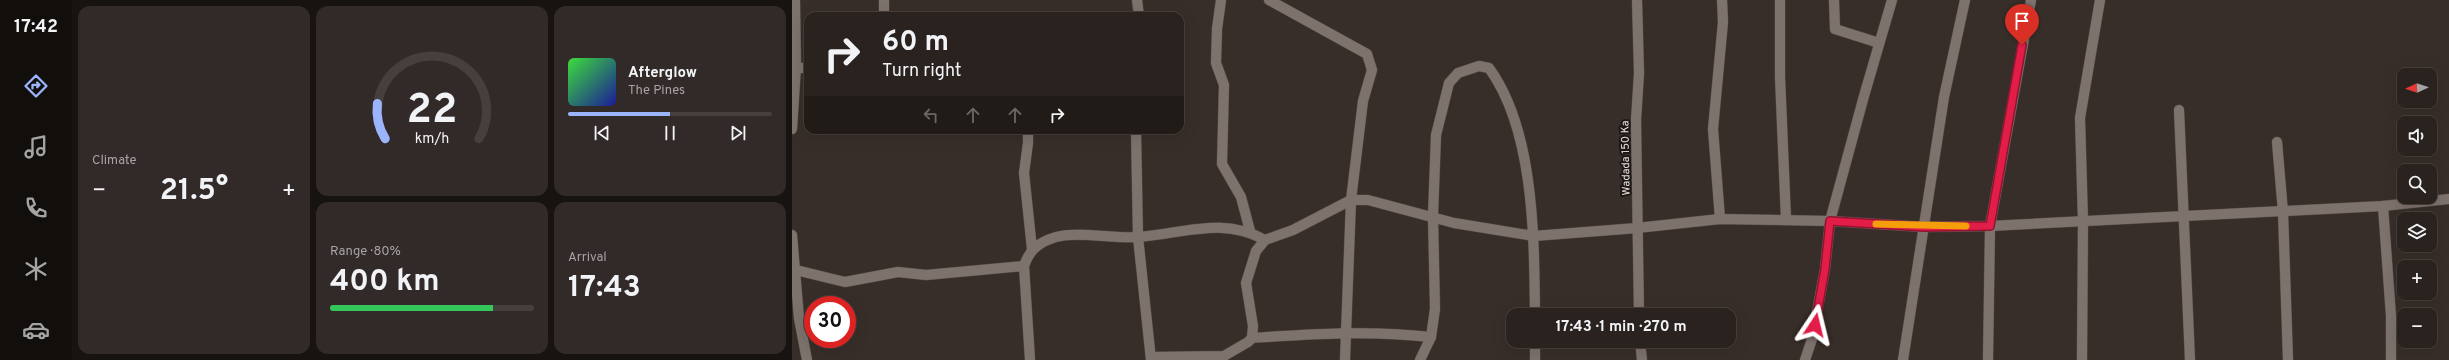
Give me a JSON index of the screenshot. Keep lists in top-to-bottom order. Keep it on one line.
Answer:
{"streets":{"street":["Wadada 150 Ka"]},"north":"left","page":{"tabs":"17:42","tile":["Climate",["Range · 80%","400 km"],["Arrival","17:43"]],"turn":["60 m","Turn right"],"song":["Afterglow","The Pines"],"map_buttons":["+","−"],"heat":["−","21.5°","+"],"limit":"30","trip":"17:43 · 1 min · 270 m","gauge":["22","km/h"]}}
